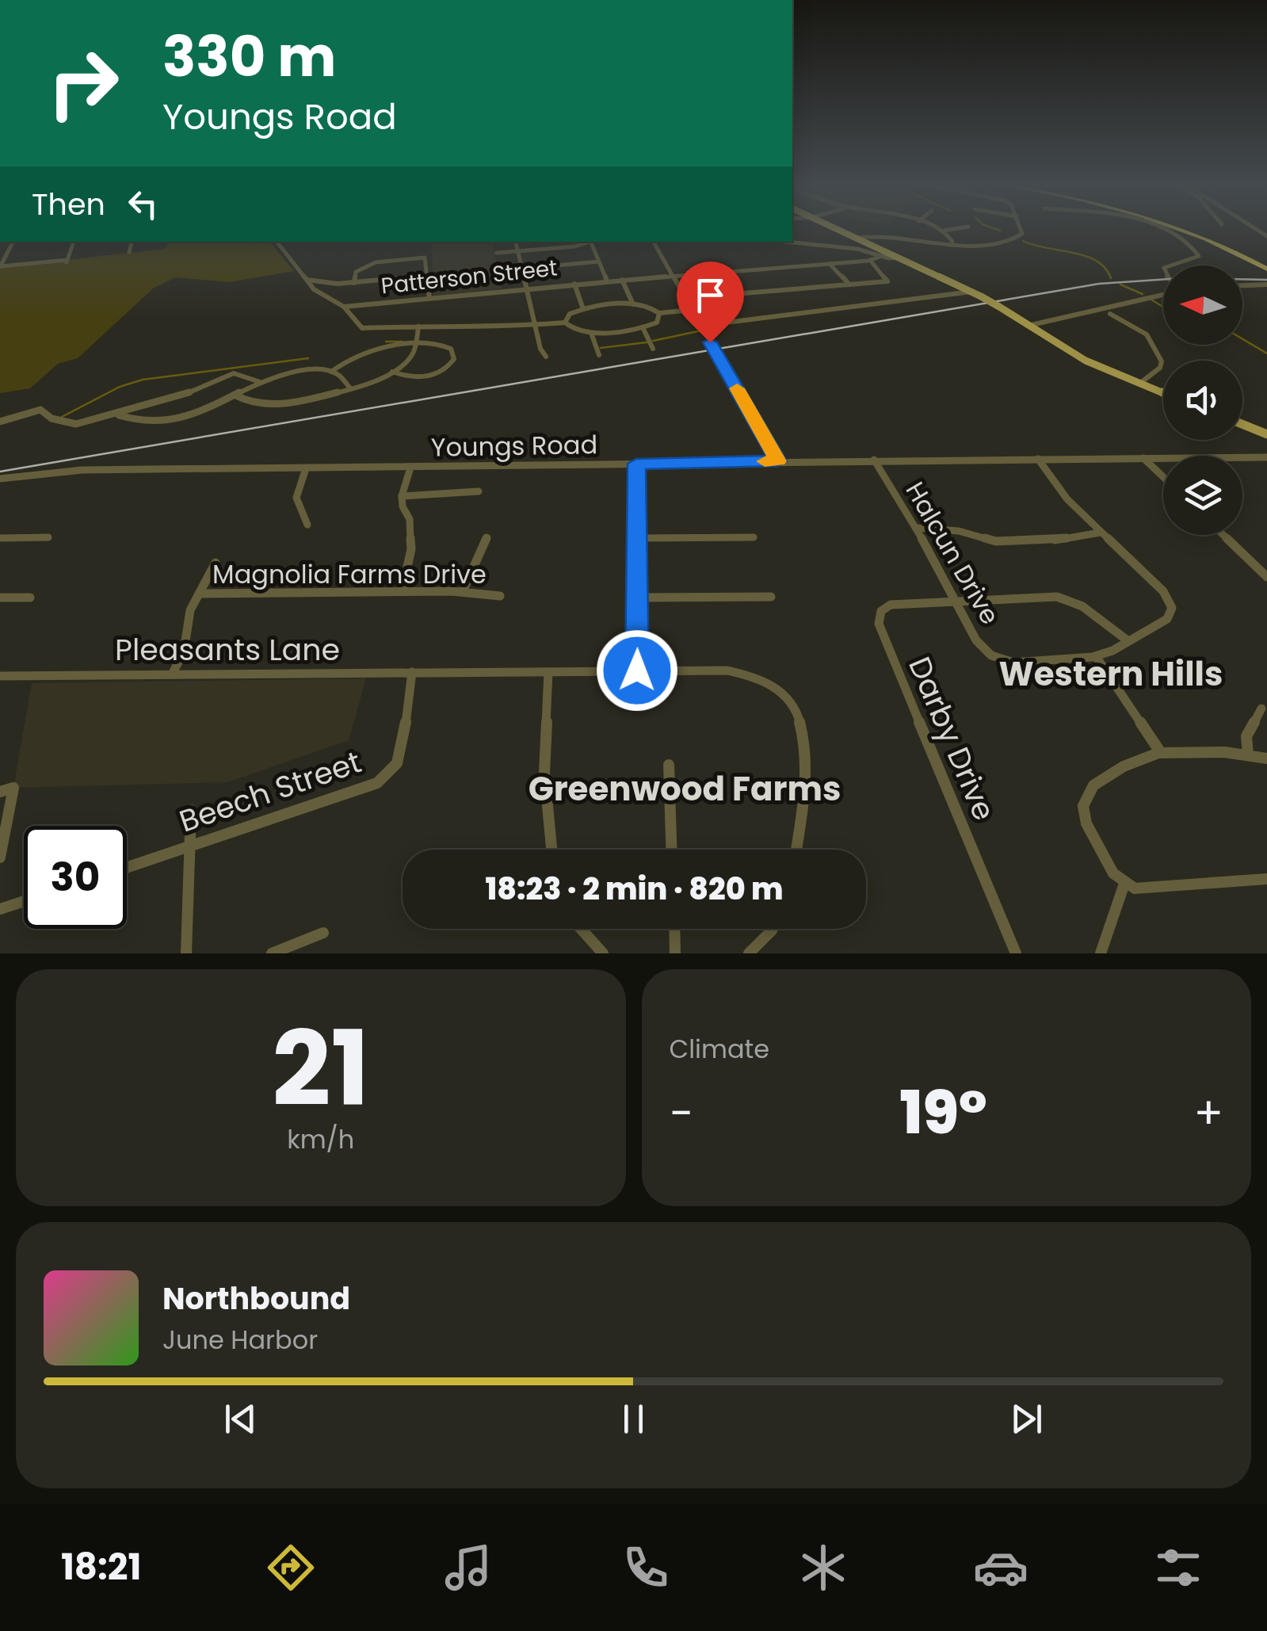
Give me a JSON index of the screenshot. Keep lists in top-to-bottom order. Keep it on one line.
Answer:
{"streets":{"street":["Patterson Street","Youngs Road","Halcun Drive","Magnolia Farms Drive","Pleasants Lane","Darby Drive","Beech Street"]},"crossings":[["Youngs Road","Halcun Drive"],["Halcun Drive","Darby Drive"],["Pleasants Lane","Beech Street"]],"districts":["Western Hills","Greenwood Farms"],"north":"left","page":{"turn":["330 m","Youngs Road"],"then":"Then","limit":"30","trip":"18:23 · 2 min · 820 m","tile":[["21","km/h"],"Climate"],"heat":["−","19°","+"],"song":["Northbound","June Harbor"],"tabs":"18:21"}}
